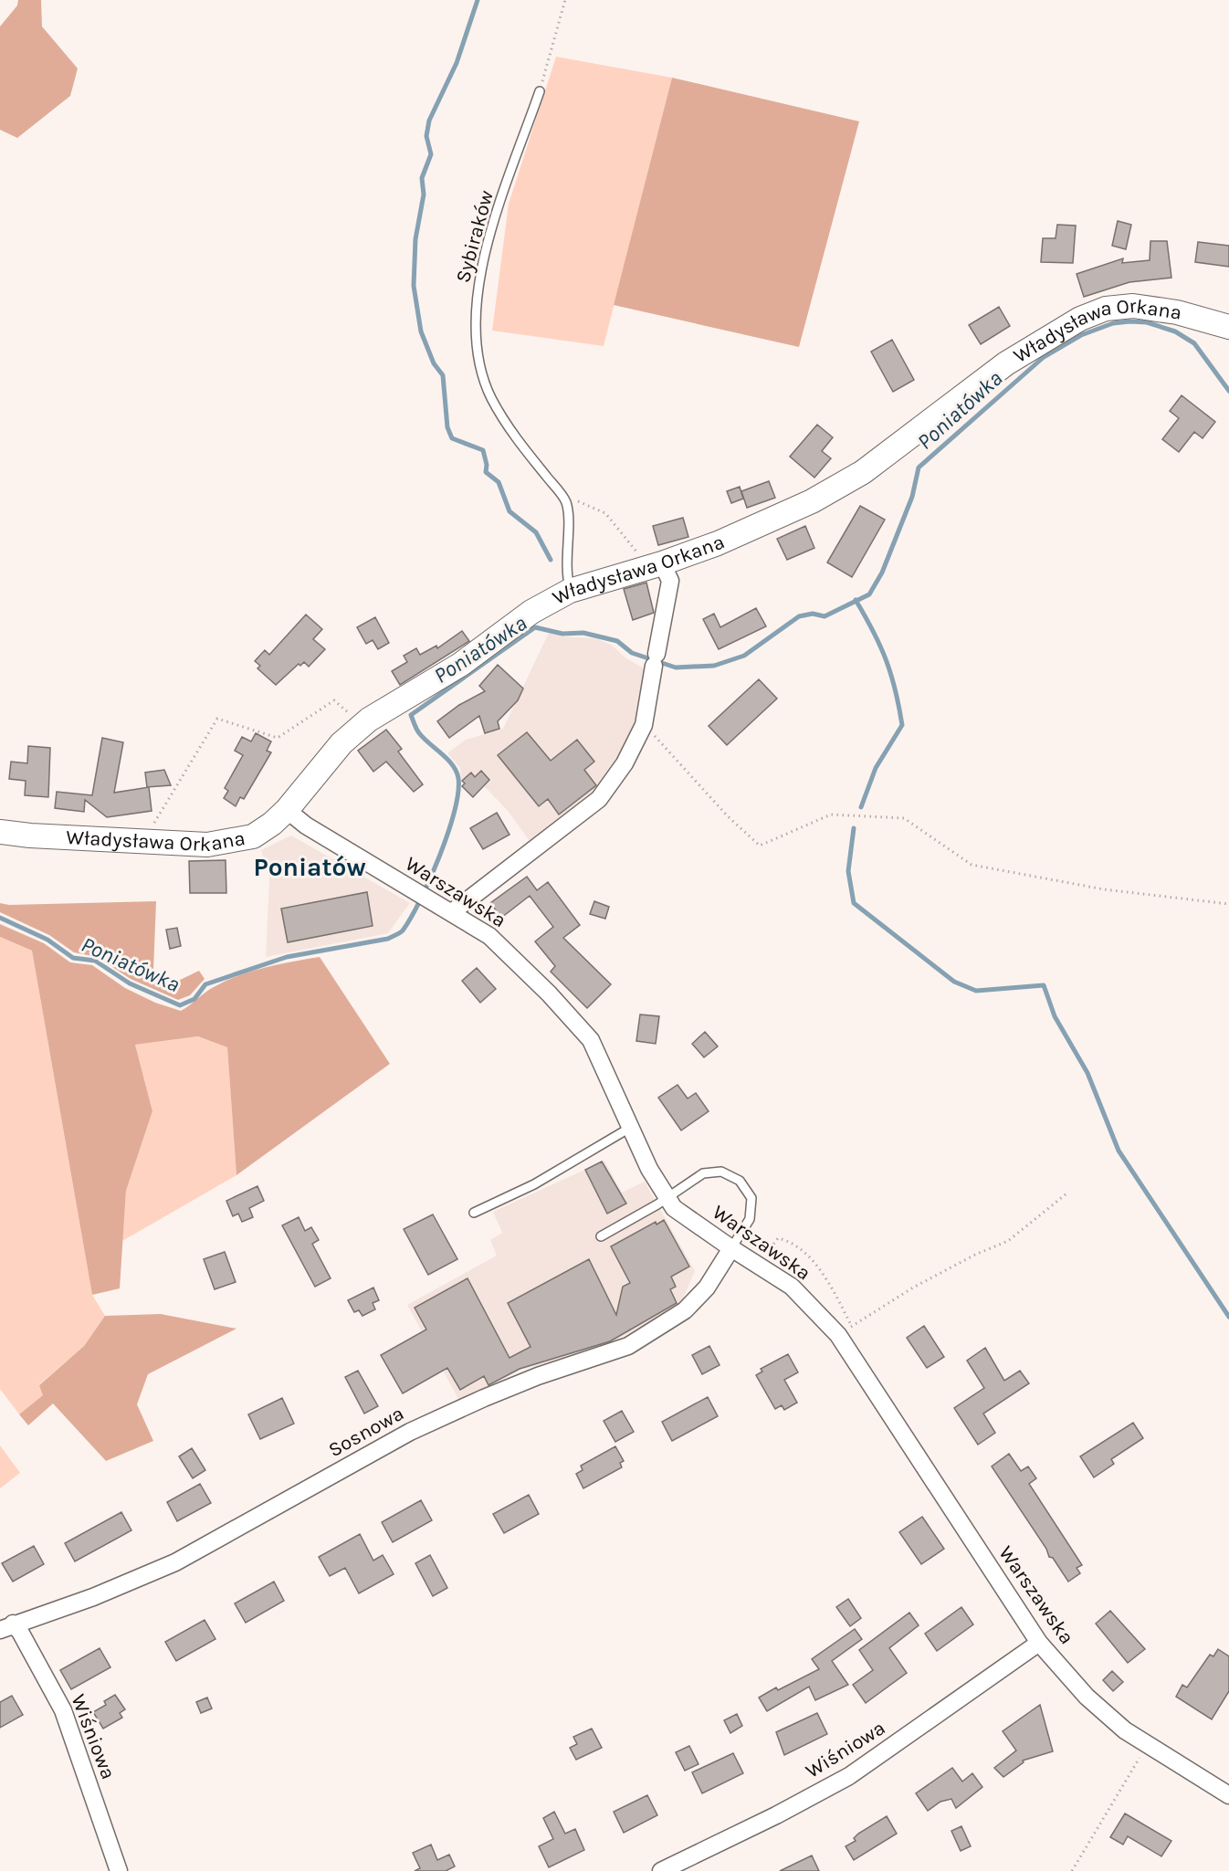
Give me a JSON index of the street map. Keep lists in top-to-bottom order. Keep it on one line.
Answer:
{"streets":{"street":["Władysława Orkana","Warszawska","Sosnowa","Wiśniowa"],"lane":["Sybiraków"]},"crossings":[["Władysława Orkana","Warszawska"],["Warszawska","Sosnowa"],["Warszawska","Wiśniowa"],["Sosnowa","Wiśniowa"]],"districts":["Poniatów"],"water":["Poniatówka"]}
